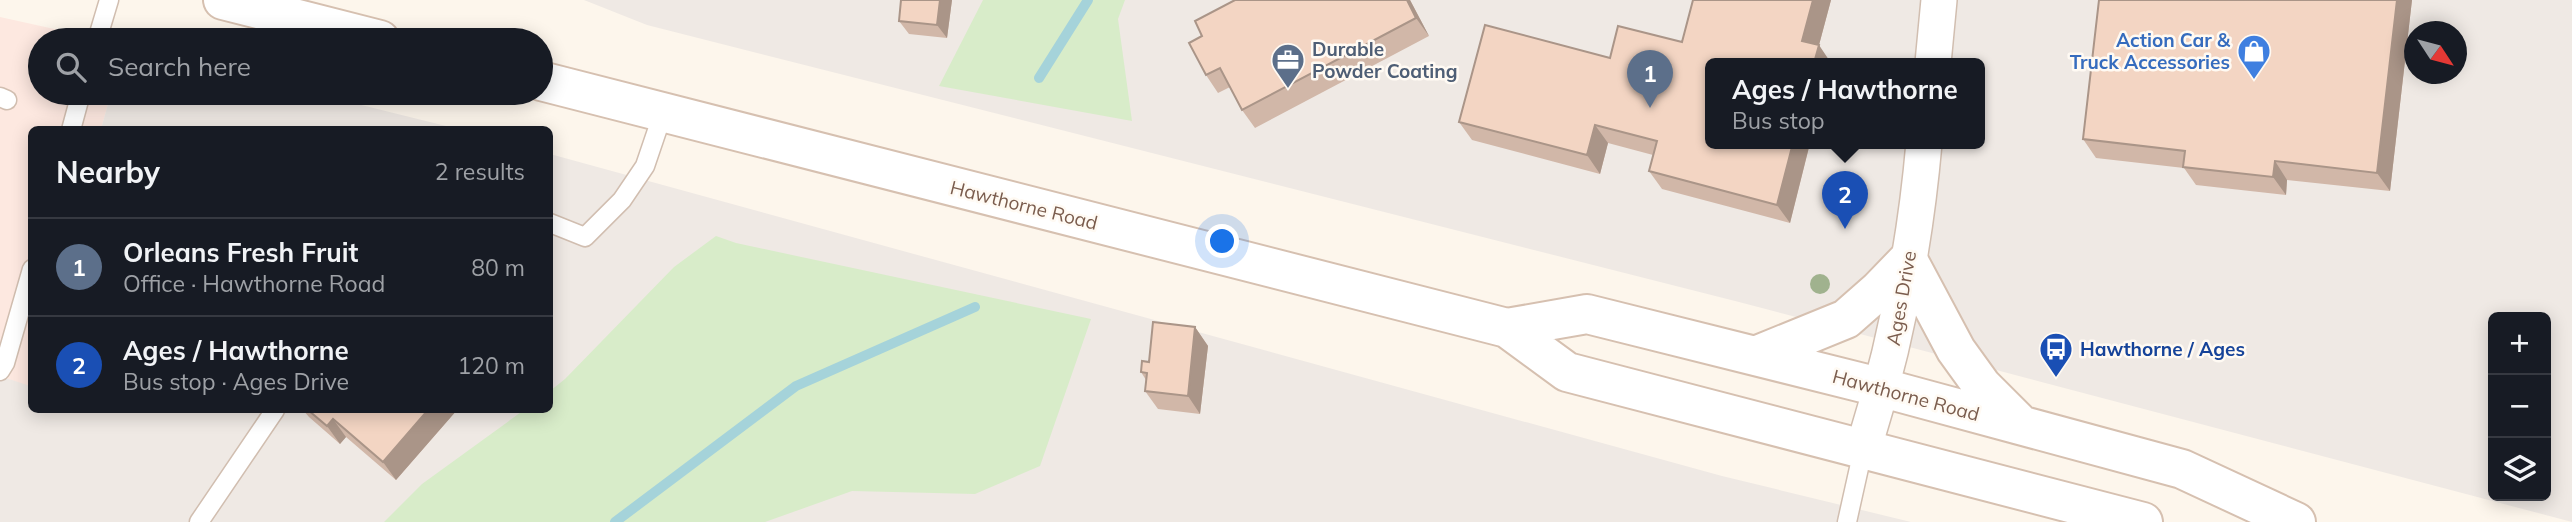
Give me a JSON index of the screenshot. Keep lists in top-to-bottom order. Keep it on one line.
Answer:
{"streets":{"main road":["Hawthorne Road"],"street":["Ages Drive"]},"crossings":[["Hawthorne Road","Ages Drive"]],"places":{"shop":["Action Car & Truck Accessories"],"office":["Durable Powder Coating"],"bus stop":["Hawthorne / Ages"]},"north":"bottom right","page":{"search":"Search here","pins":["1","2"],"popup":["Ages / Hawthorne","Bus stop"],"heading":["Nearby","2 results"],"list":[{"mark":"1","name":"Orleans Fresh Fruit","note":"Office · Hawthorne Road","value":"80 m"},{"mark":"2","name":"Ages / Hawthorne","note":"Bus stop · Ages Drive","value":"120 m"}],"map_buttons":["+","−"]}}
